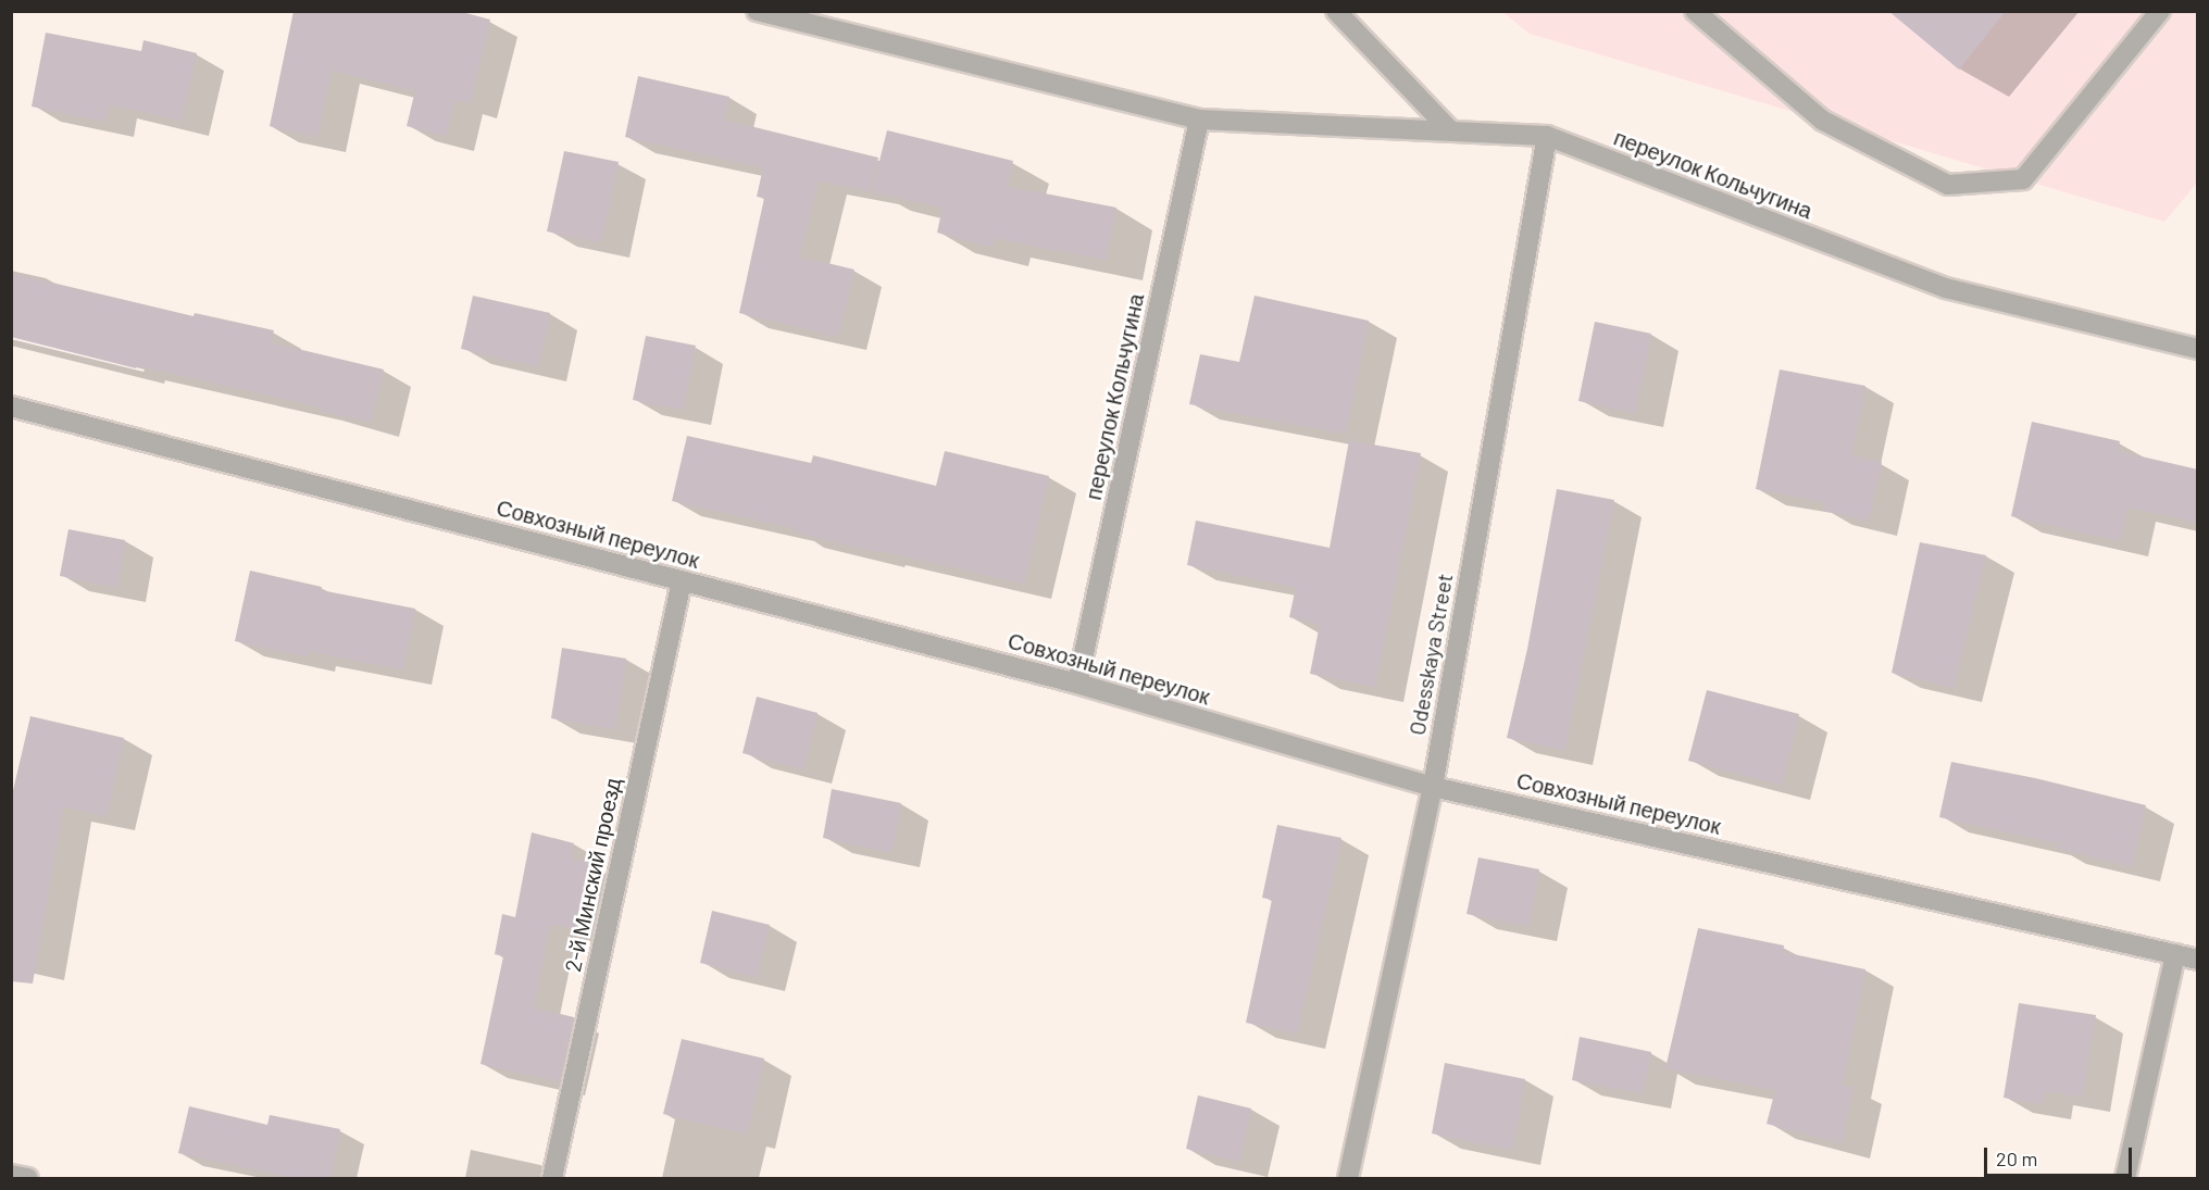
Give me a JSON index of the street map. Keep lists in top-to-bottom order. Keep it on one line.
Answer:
{"streets":{"street":["переулок Кольчугина","Совхозный переулок","Odesskaya Street","2-й Минский проезд"]},"crossings":[["переулок Кольчугина","Совхозный переулок"],["переулок Кольчугина","Odesskaya Street"],["Совхозный переулок","Odesskaya Street"],["Совхозный переулок","2-й Минский проезд"]],"scale_bar":"20 m"}
